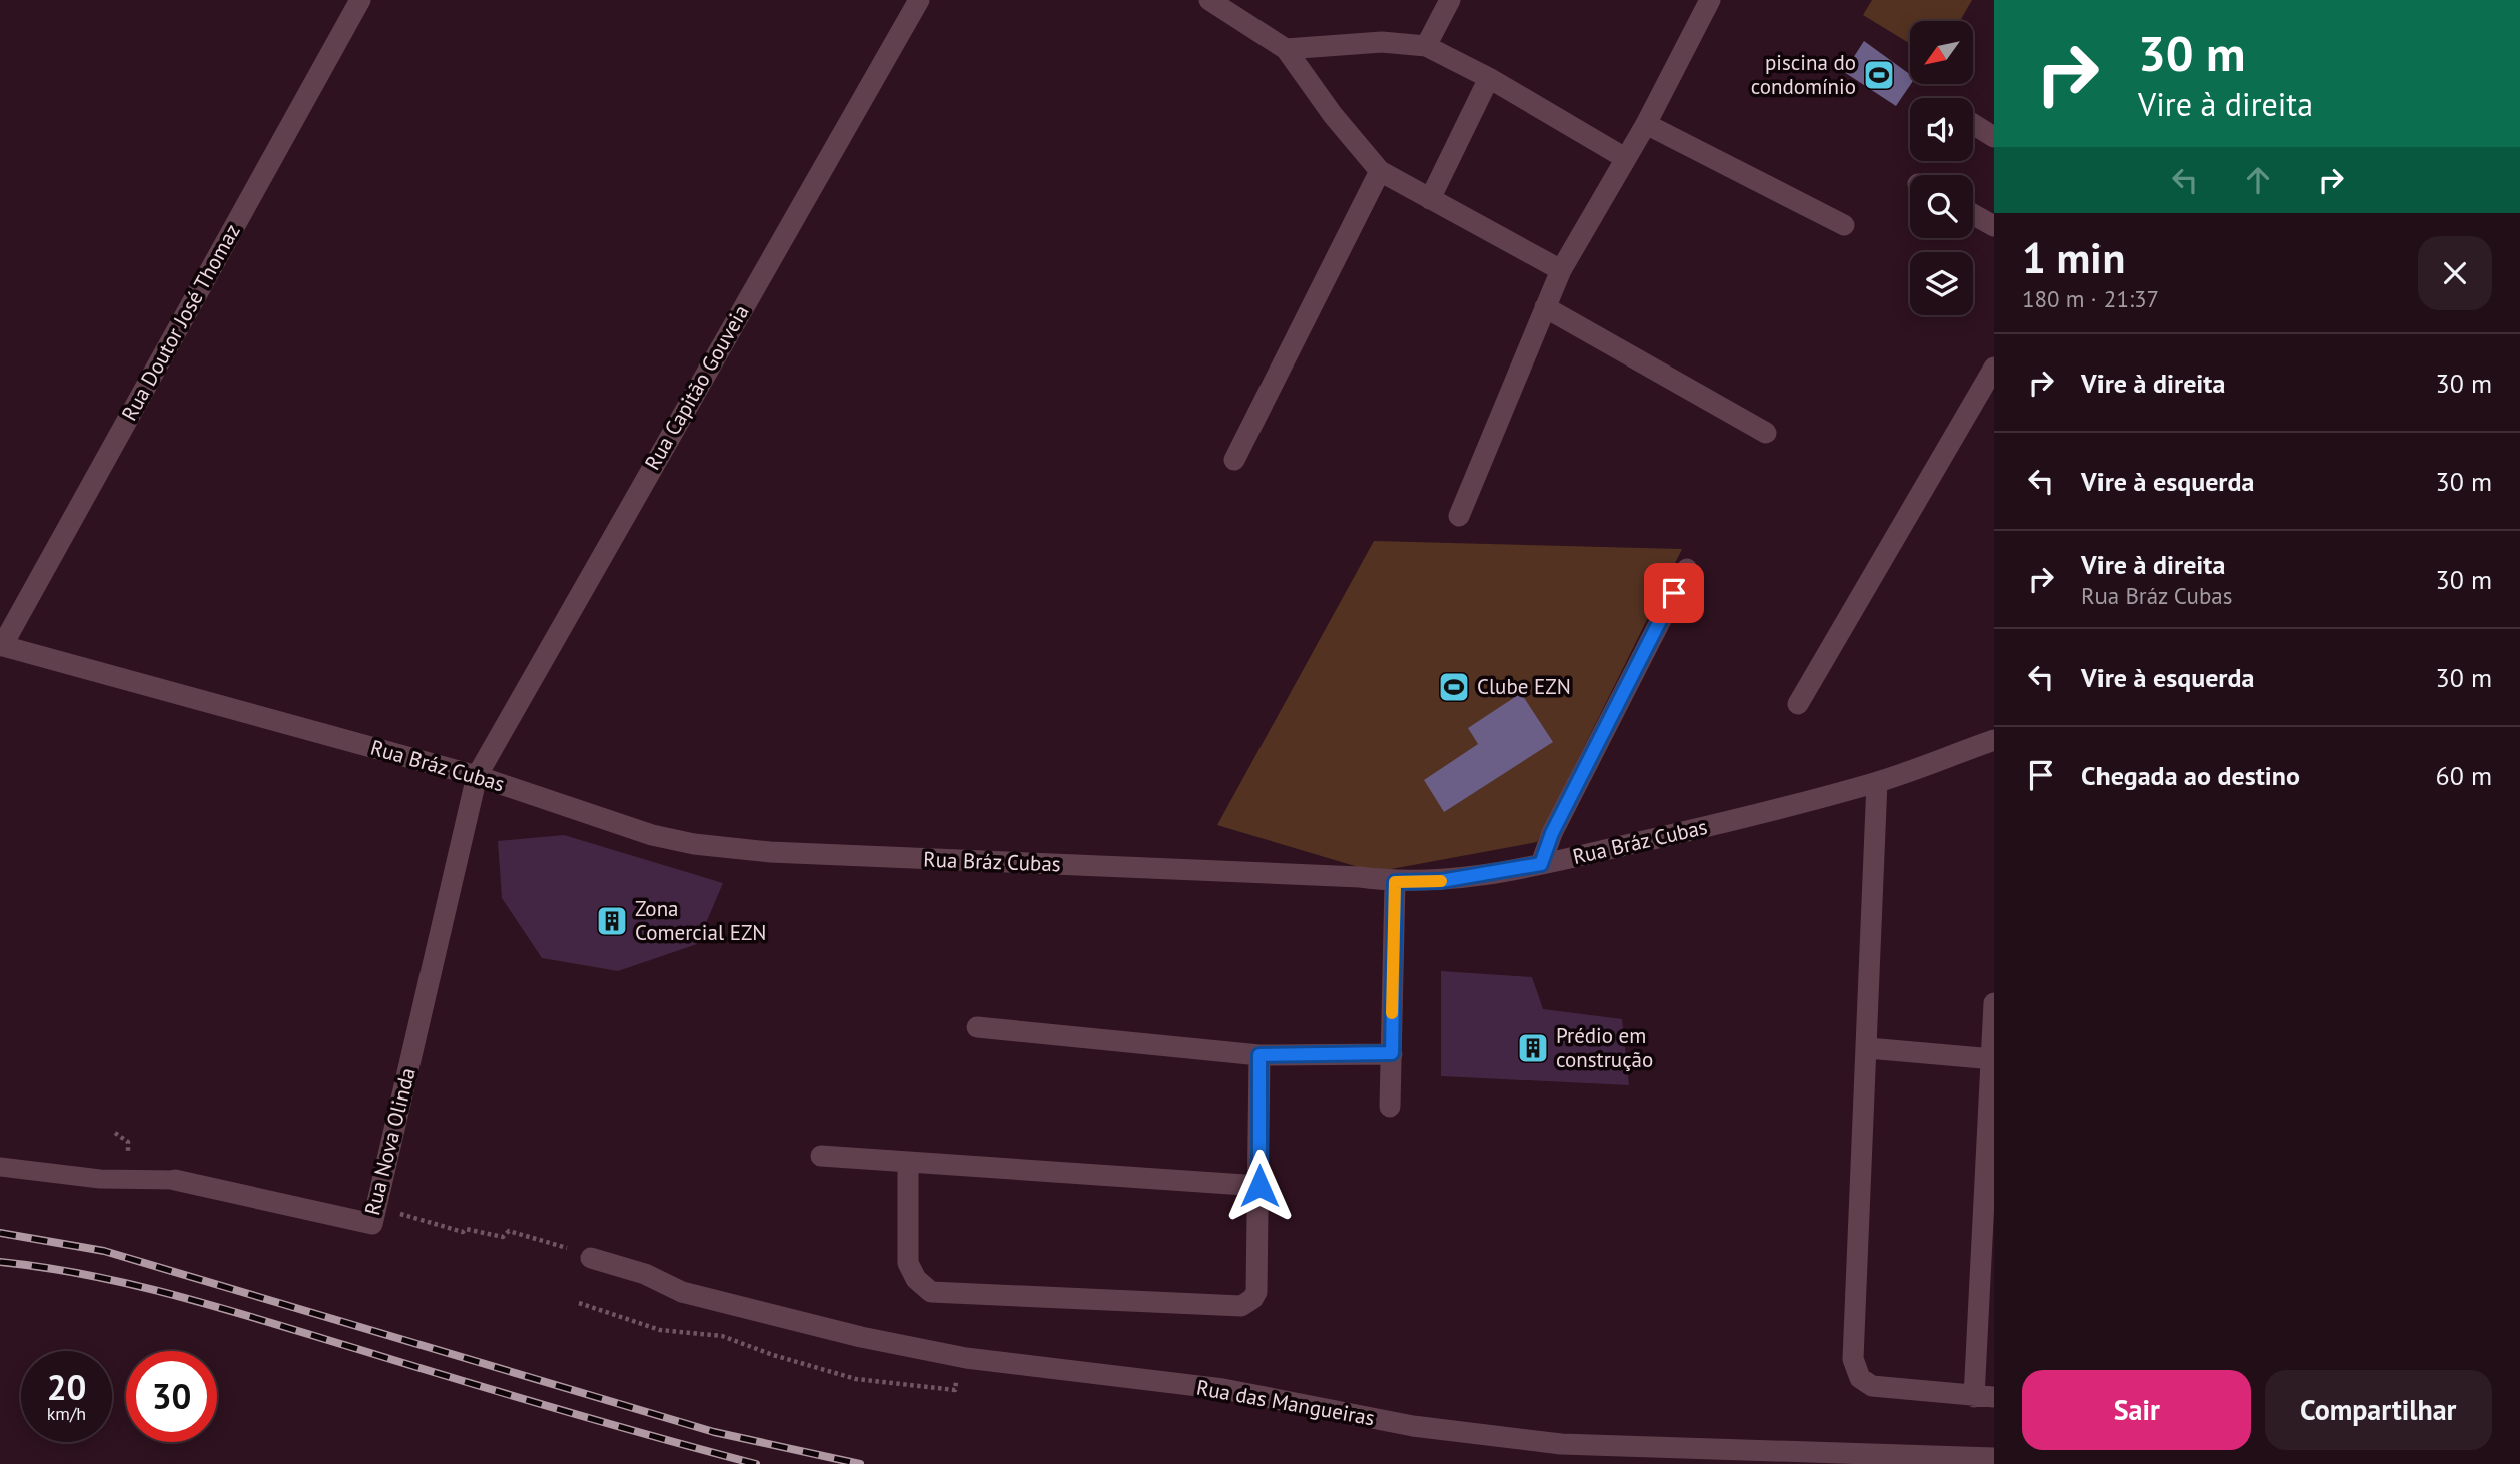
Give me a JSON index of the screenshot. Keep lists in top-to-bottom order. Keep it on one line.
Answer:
{"streets":{"street":["Rua Doutor José Thomaz","Rua Capitão Gouveia","Rua Bráz Cubas","Rua Nova Olinda","Rua das Mangueiras"]},"crossings":[["Rua Doutor José Thomaz","Rua Bráz Cubas"],["Rua Capitão Gouveia","Rua Bráz Cubas"],["Rua Capitão Gouveia","Rua Nova Olinda"],["Rua Bráz Cubas","Rua Nova Olinda"]],"places":{"sports":["piscina do condomínio","Clube EZN"],"building":["Zona Comercial EZN","Prédio em construção"]},"north":"bottom left","page":{"turn":["30 m","Vire à direita"],"heading":["1 min","180 m · 21:37"],"list":[{"name":"Vire à direita","value":"30 m"},{"name":"Vire à esquerda","value":"30 m"},{"name":"Vire à direita","note":"Rua Bráz Cubas","value":"30 m"},{"name":"Vire à esquerda","value":"30 m"},{"name":"Chegada ao destino","value":"60 m"}],"speed":"20 km/h","limit":"30","buttons":["Sair","Compartilhar"]}}
